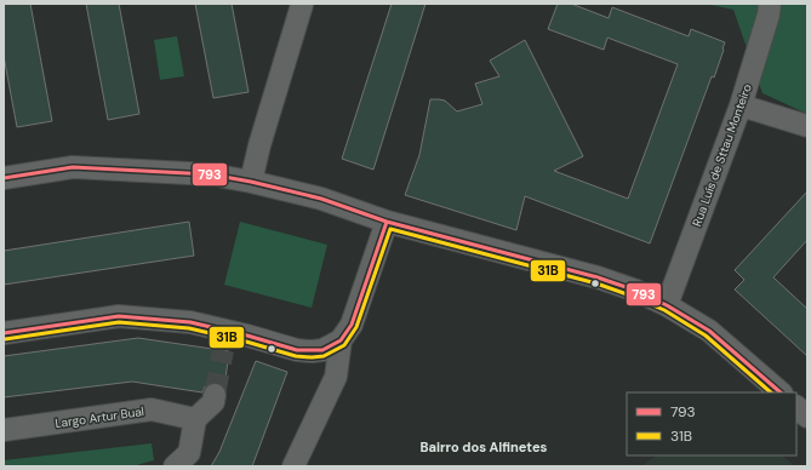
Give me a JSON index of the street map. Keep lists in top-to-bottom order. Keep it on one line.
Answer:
{"streets":{"street":["Rua Luís de Sttau Monteiro","Largo Artur Bual"]},"districts":["Bairro dos Alfinetes"],"lines":["transit line 793","transit line 31B"],"legend":["793","31B"]}
